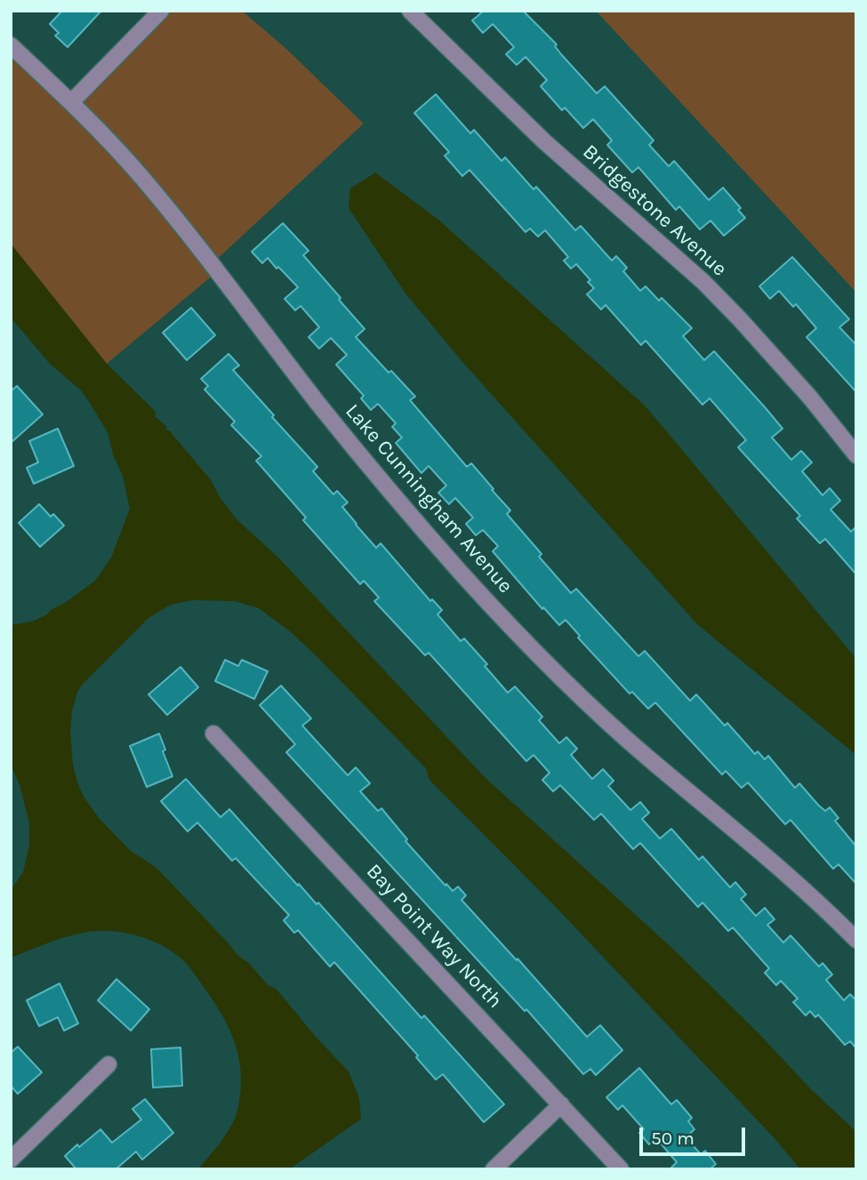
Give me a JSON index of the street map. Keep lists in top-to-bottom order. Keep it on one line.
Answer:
{"streets":{"street":["Bridgestone Avenue","Lake Cunningham Avenue","Bay Point Way North"]},"scale_bar":"50 m"}
